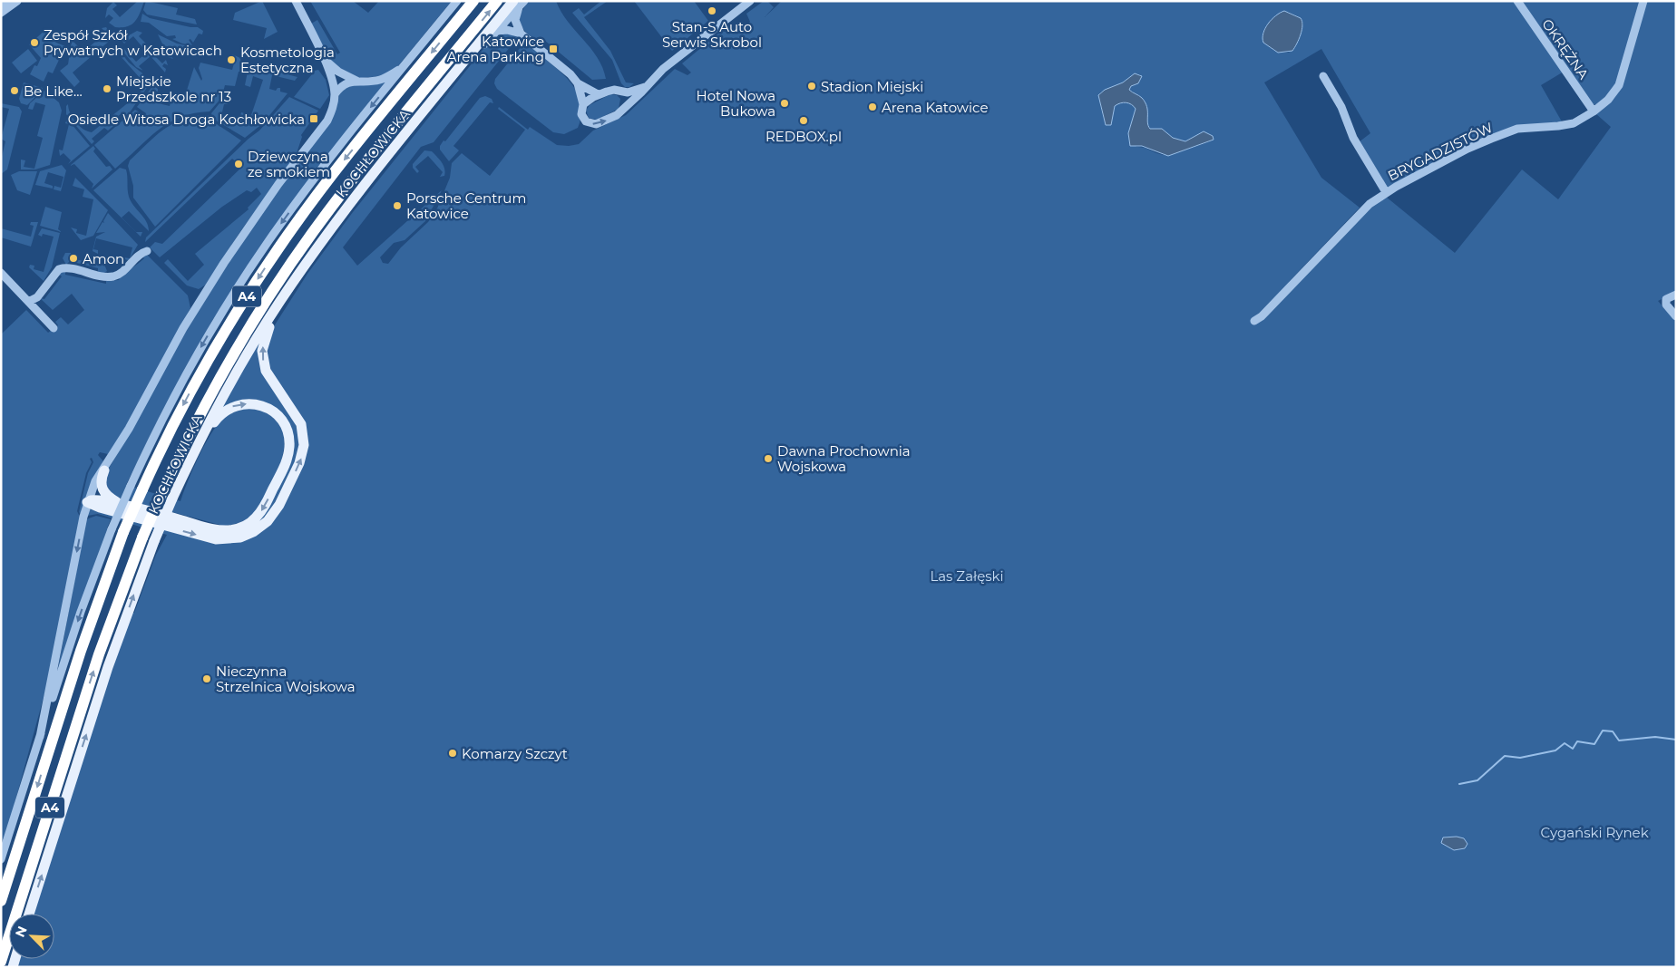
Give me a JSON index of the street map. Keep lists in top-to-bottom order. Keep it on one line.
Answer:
{"streets":{"highway":["A4"],"main road":["KOCHŁOWICKA"],"street":["OKRĘŻNA","BRYGADZISTÓW"]},"crossings":[["OKRĘŻNA","BRYGADZISTÓW"]],"parks":["Las Załęski","Cygański Rynek"],"places":{"other":["Stan-S Auto Serwis Skrobol","Zespół Szkół Prywatnych w Katowicach","Kosmetologia Estetyczna","Stadion Miejski","Miejskie Przedszkole nr 13","Be Like…","Hotel Nowa Bukowa","Arena Katowice","REDBOX.pl","Dziewczyna ze smokiem","Porsche Centrum Katowice","Amon","Dawna Prochownia Wojskowa","Nieczynna Strzelnica Wojskowa","Komarzy Szczyt"],"transit":["Katowice Arena Parking","Osiedle Witosa Droga Kochłowicka"]},"north":"top left"}
